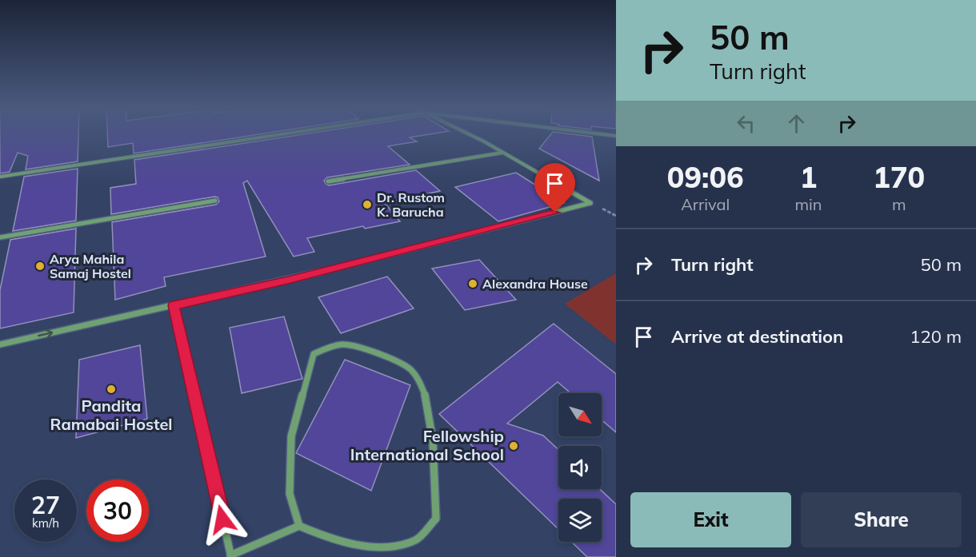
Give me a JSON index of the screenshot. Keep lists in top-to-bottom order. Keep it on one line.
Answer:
{"places":["Dr. Rustom K. Barucha","Arya Mahila Samaj Hostel","Alexandra House","Pandita Ramabai Hostel","Fellowship International School"],"north":"bottom right","page":{"turn":["50 m","Turn right"],"eta":["09:06","Arrival","1","min","170","m"],"list":[{"name":"Turn right","value":"50 m"},{"name":"Arrive at destination","value":"120 m"}],"speed":"27 km/h","limit":"30","buttons":["Exit","Share"]}}
